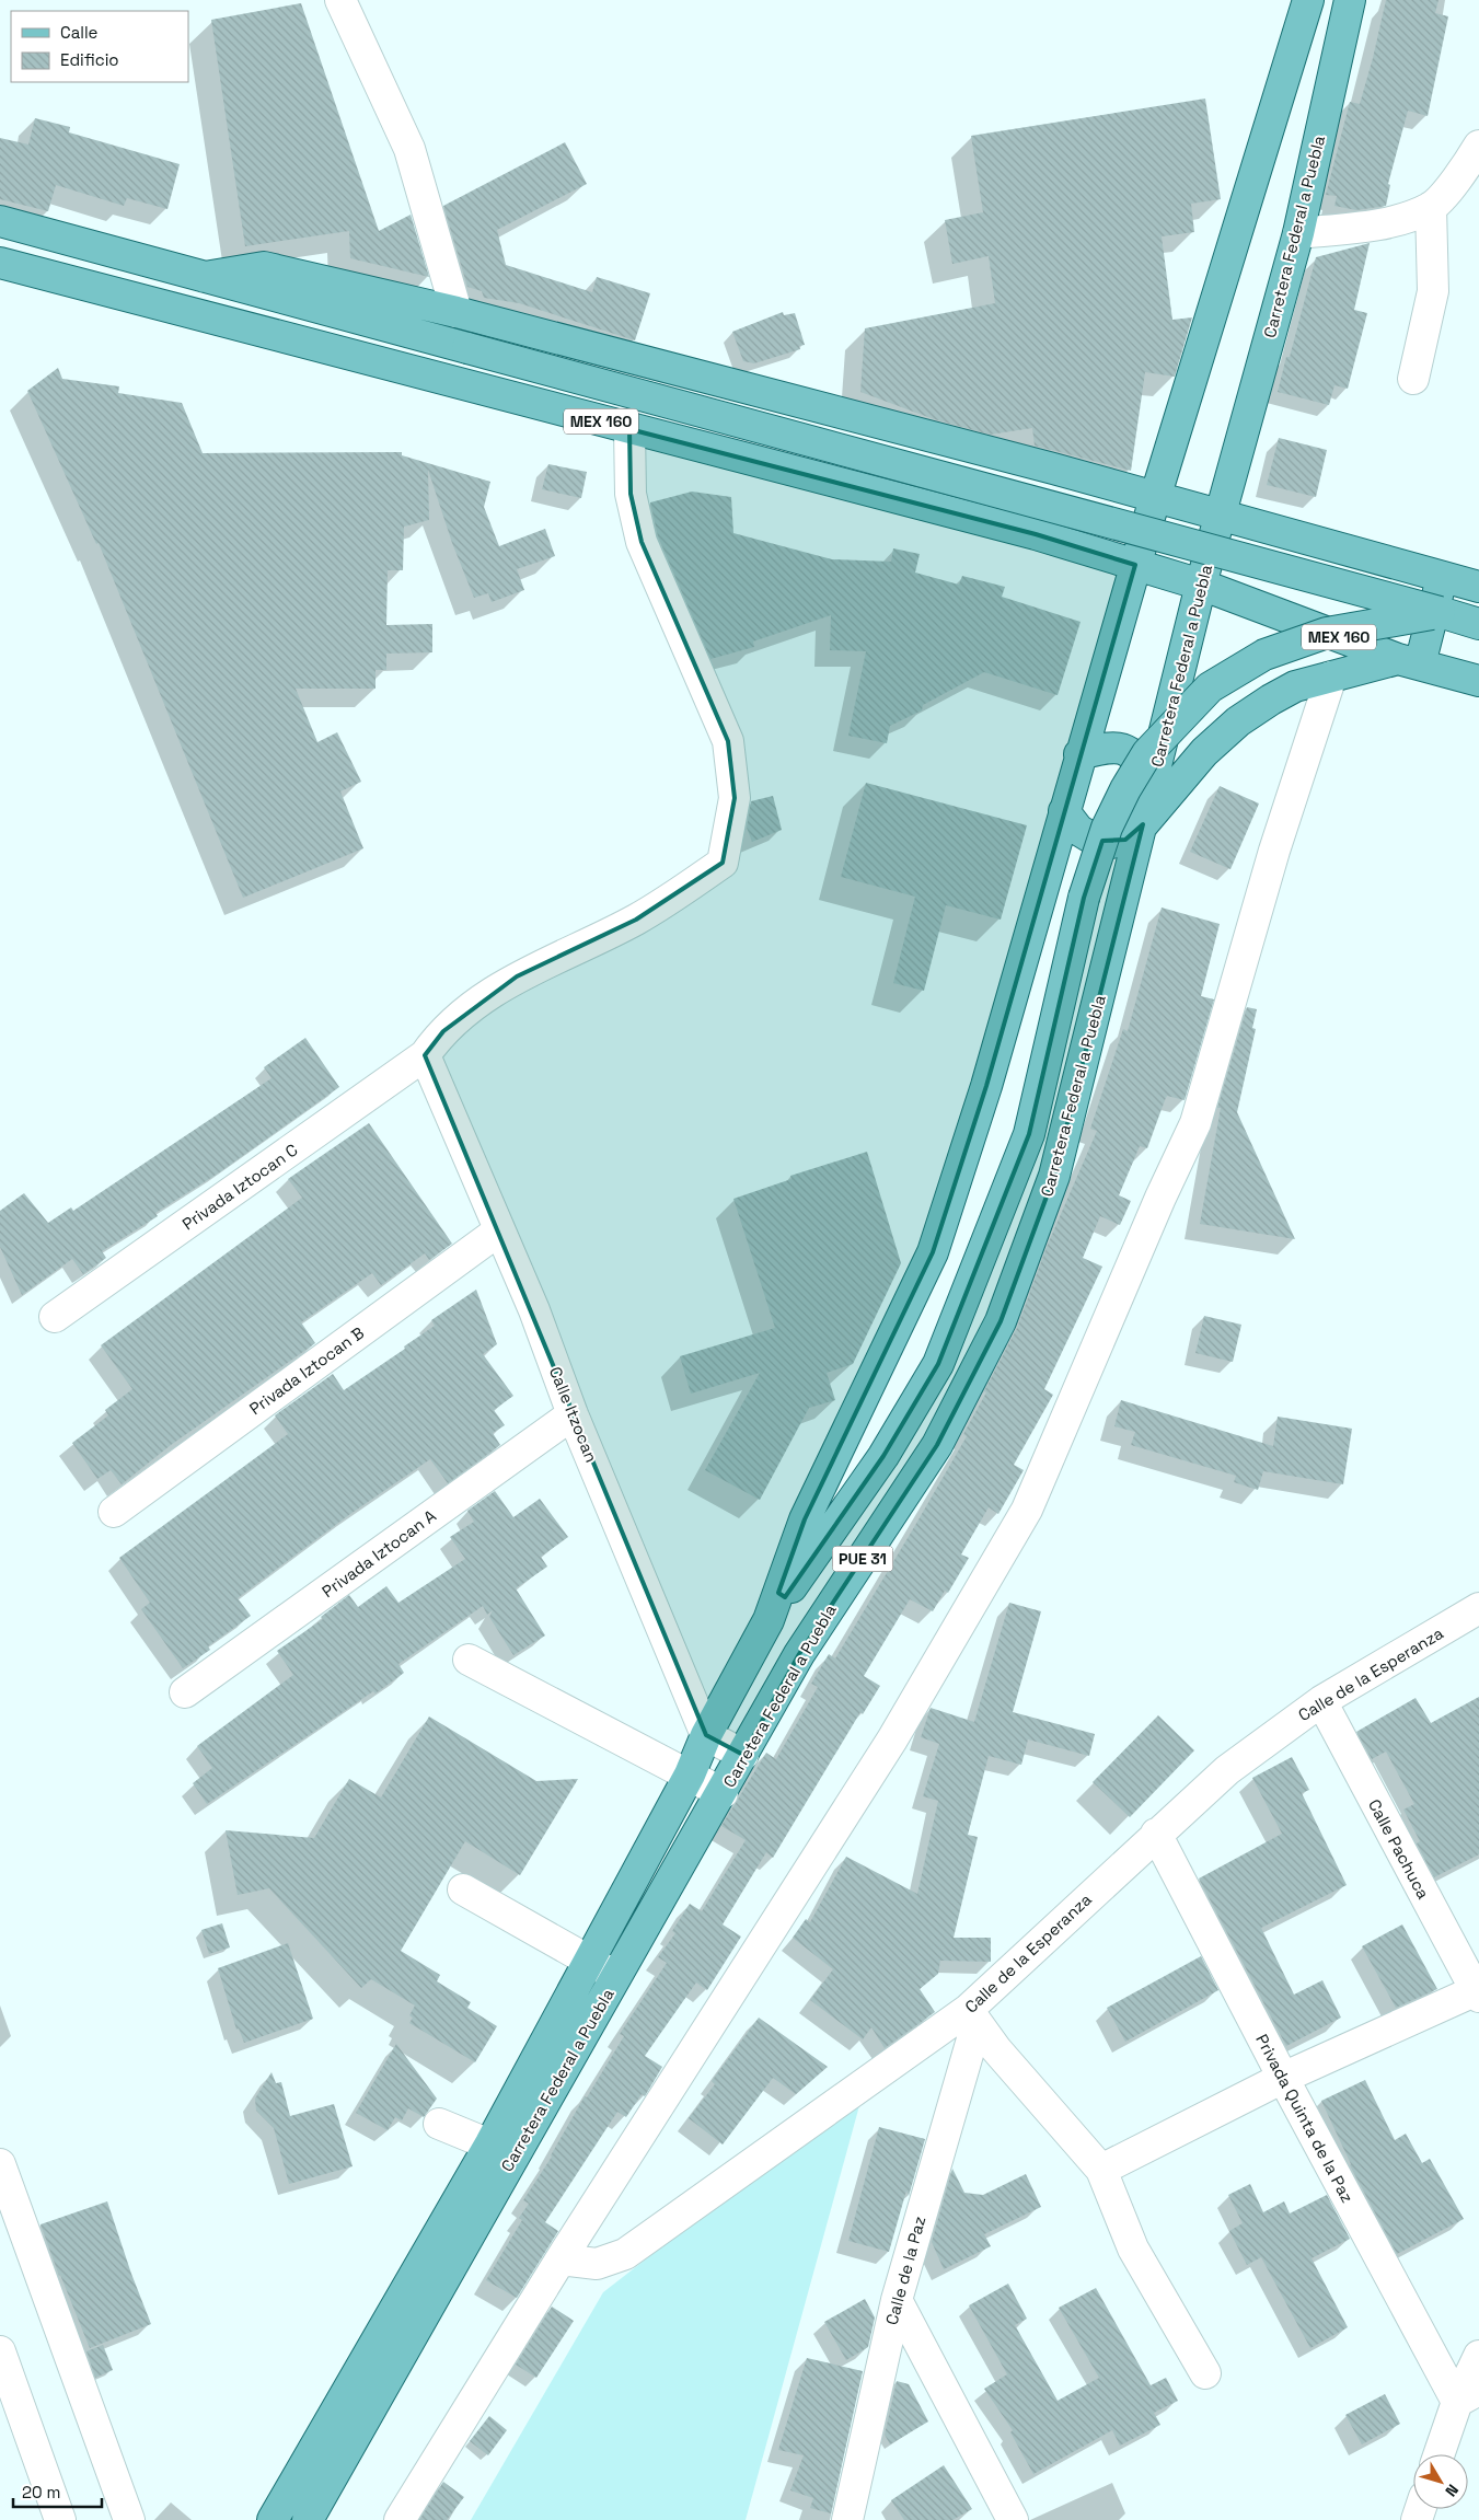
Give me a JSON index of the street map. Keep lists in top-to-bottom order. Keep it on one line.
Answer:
{"streets":{"main road":["Carretera Federal a Puebla","MEX 160","PUE 31"],"street":["Privada Iztocan C","Privada Iztocan B","Calle Itzocan","Privada Iztocan A","Calle de la Esperanza","Calle Pachuca","Privada Quinta de la Paz","Calle de la Paz"]},"crossings":[["Carretera Federal a Puebla","MEX 160"],["Carretera Federal a Puebla","Calle Itzocan"],["MEX 160","Privada Iztocan C"],["Privada Iztocan C","Calle Itzocan"],["Privada Iztocan B","Calle Itzocan"],["Calle Itzocan","Privada Iztocan A"],["Calle de la Esperanza","Calle Pachuca"],["Calle de la Esperanza","Privada Quinta de la Paz"],["Calle de la Esperanza","Calle de la Paz"]],"legend":["Calle","Edificio"],"scale_bar":"20 m","north":"bottom right"}
